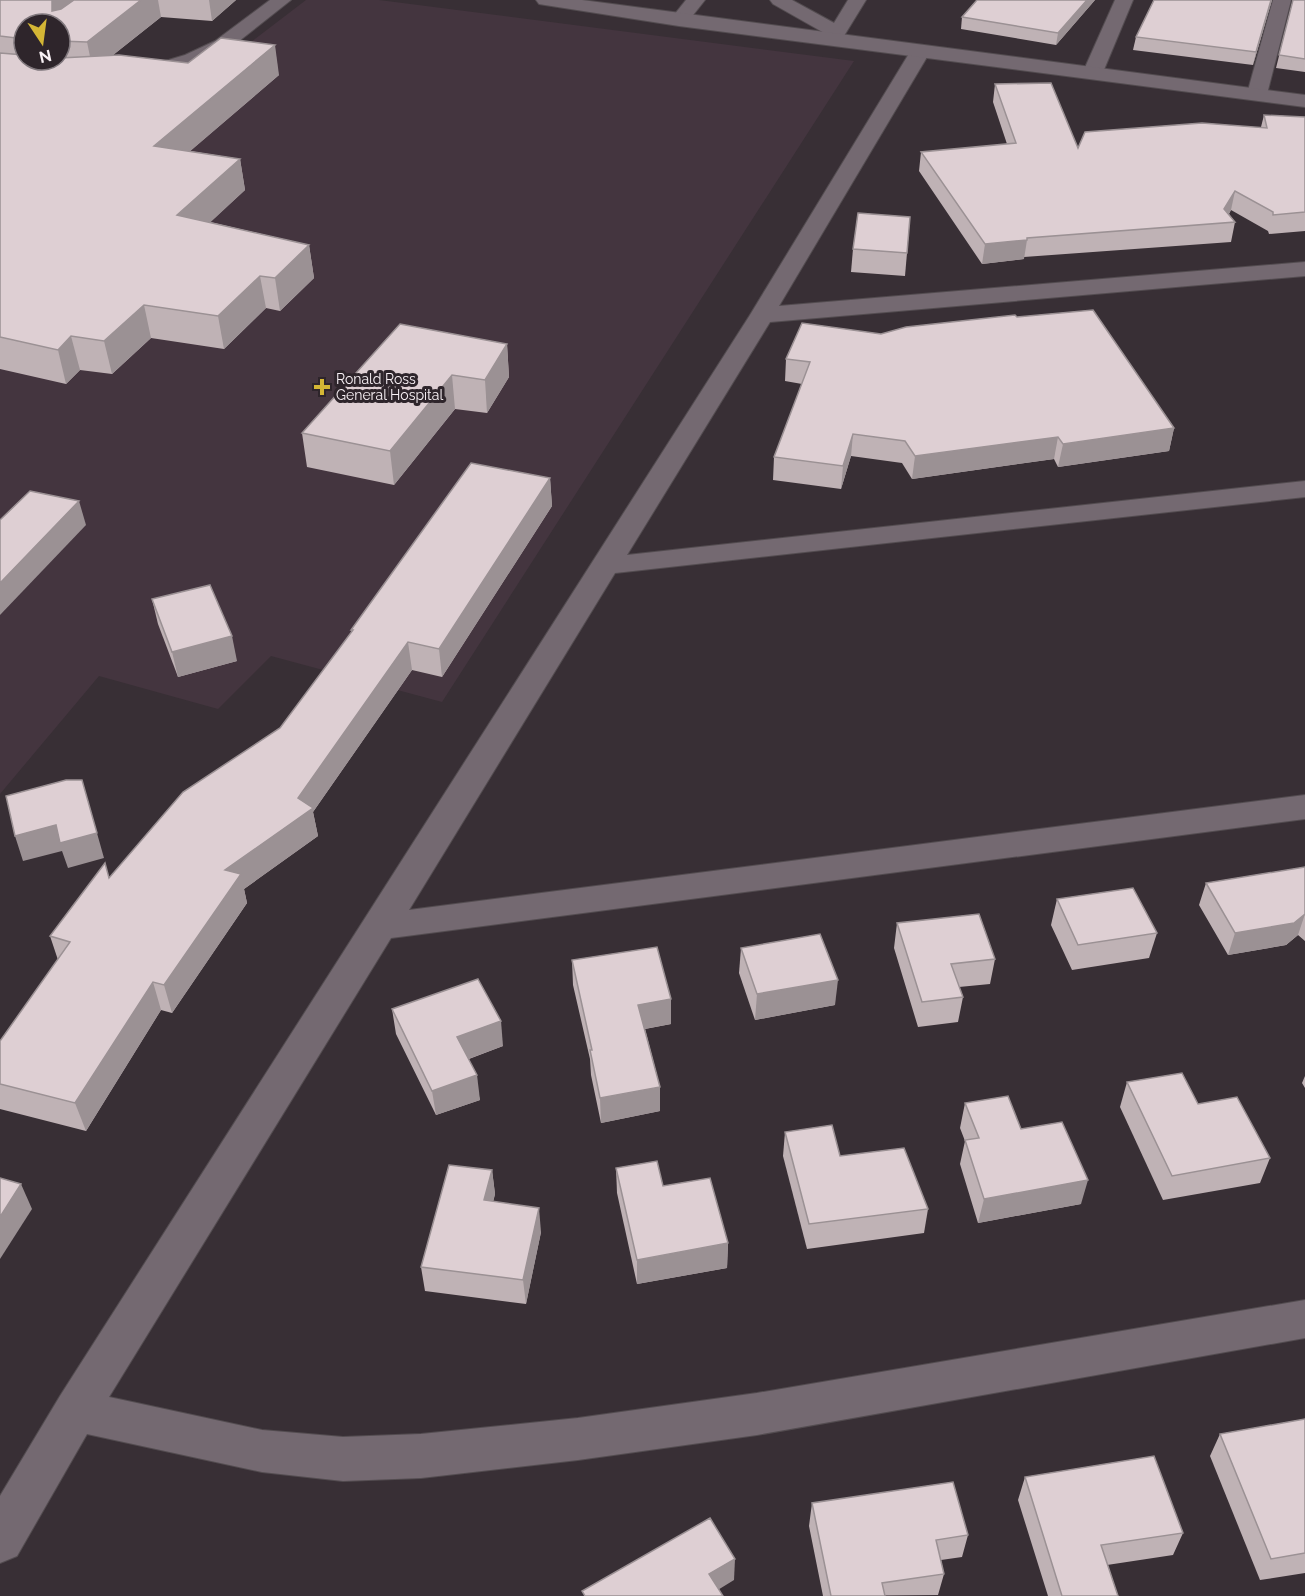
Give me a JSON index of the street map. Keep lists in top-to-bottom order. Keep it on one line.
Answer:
{"places":{"health":["Ronald Ross General Hospital"]},"north":"bottom"}
